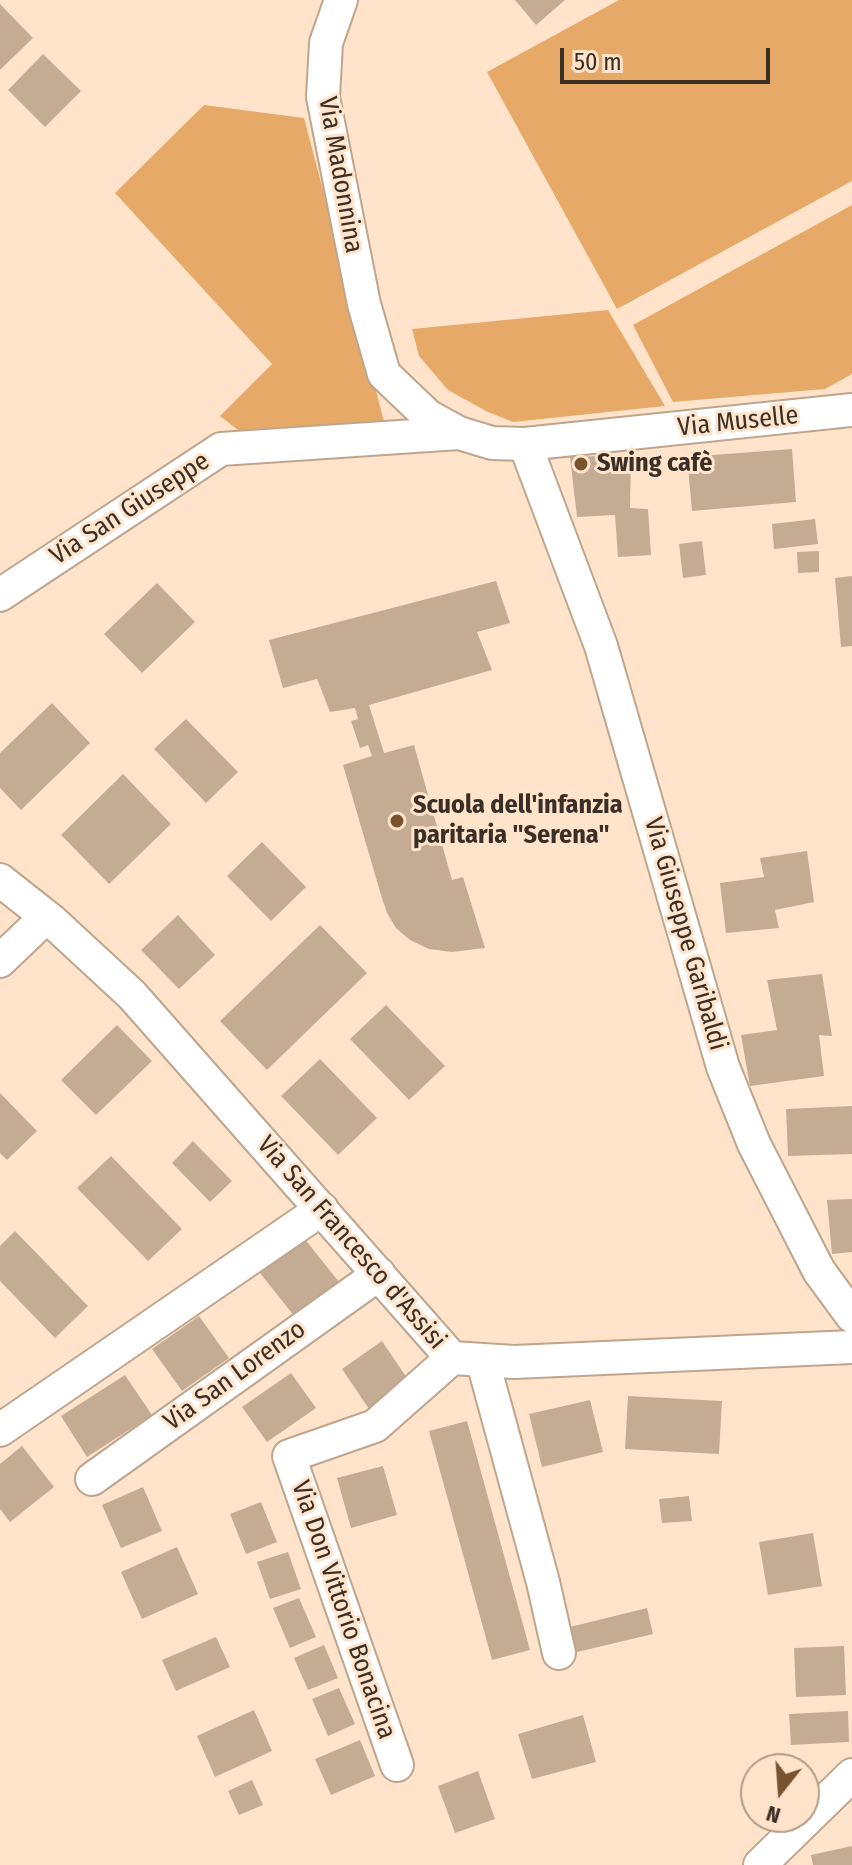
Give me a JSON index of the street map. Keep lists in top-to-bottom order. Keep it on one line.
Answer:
{"streets":{"street":["Via Madonnina","Via Muselle","Via San Giuseppe","Via Giuseppe Garibaldi","Via San Francesco d'Assisi","Via San Lorenzo","Via Don Vittorio Bonacina"]},"crossings":[["Via Madonnina","Via Muselle"],["Via Muselle","Via San Giuseppe"],["Via Muselle","Via Giuseppe Garibaldi"],["Via San Francesco d'Assisi","Via San Lorenzo"],["Via San Francesco d'Assisi","Via Don Vittorio Bonacina"]],"places":["Swing cafè","Scuola dell'infanzia paritaria \"Serena\""],"scale_bar":"50 m","north":"bottom"}
